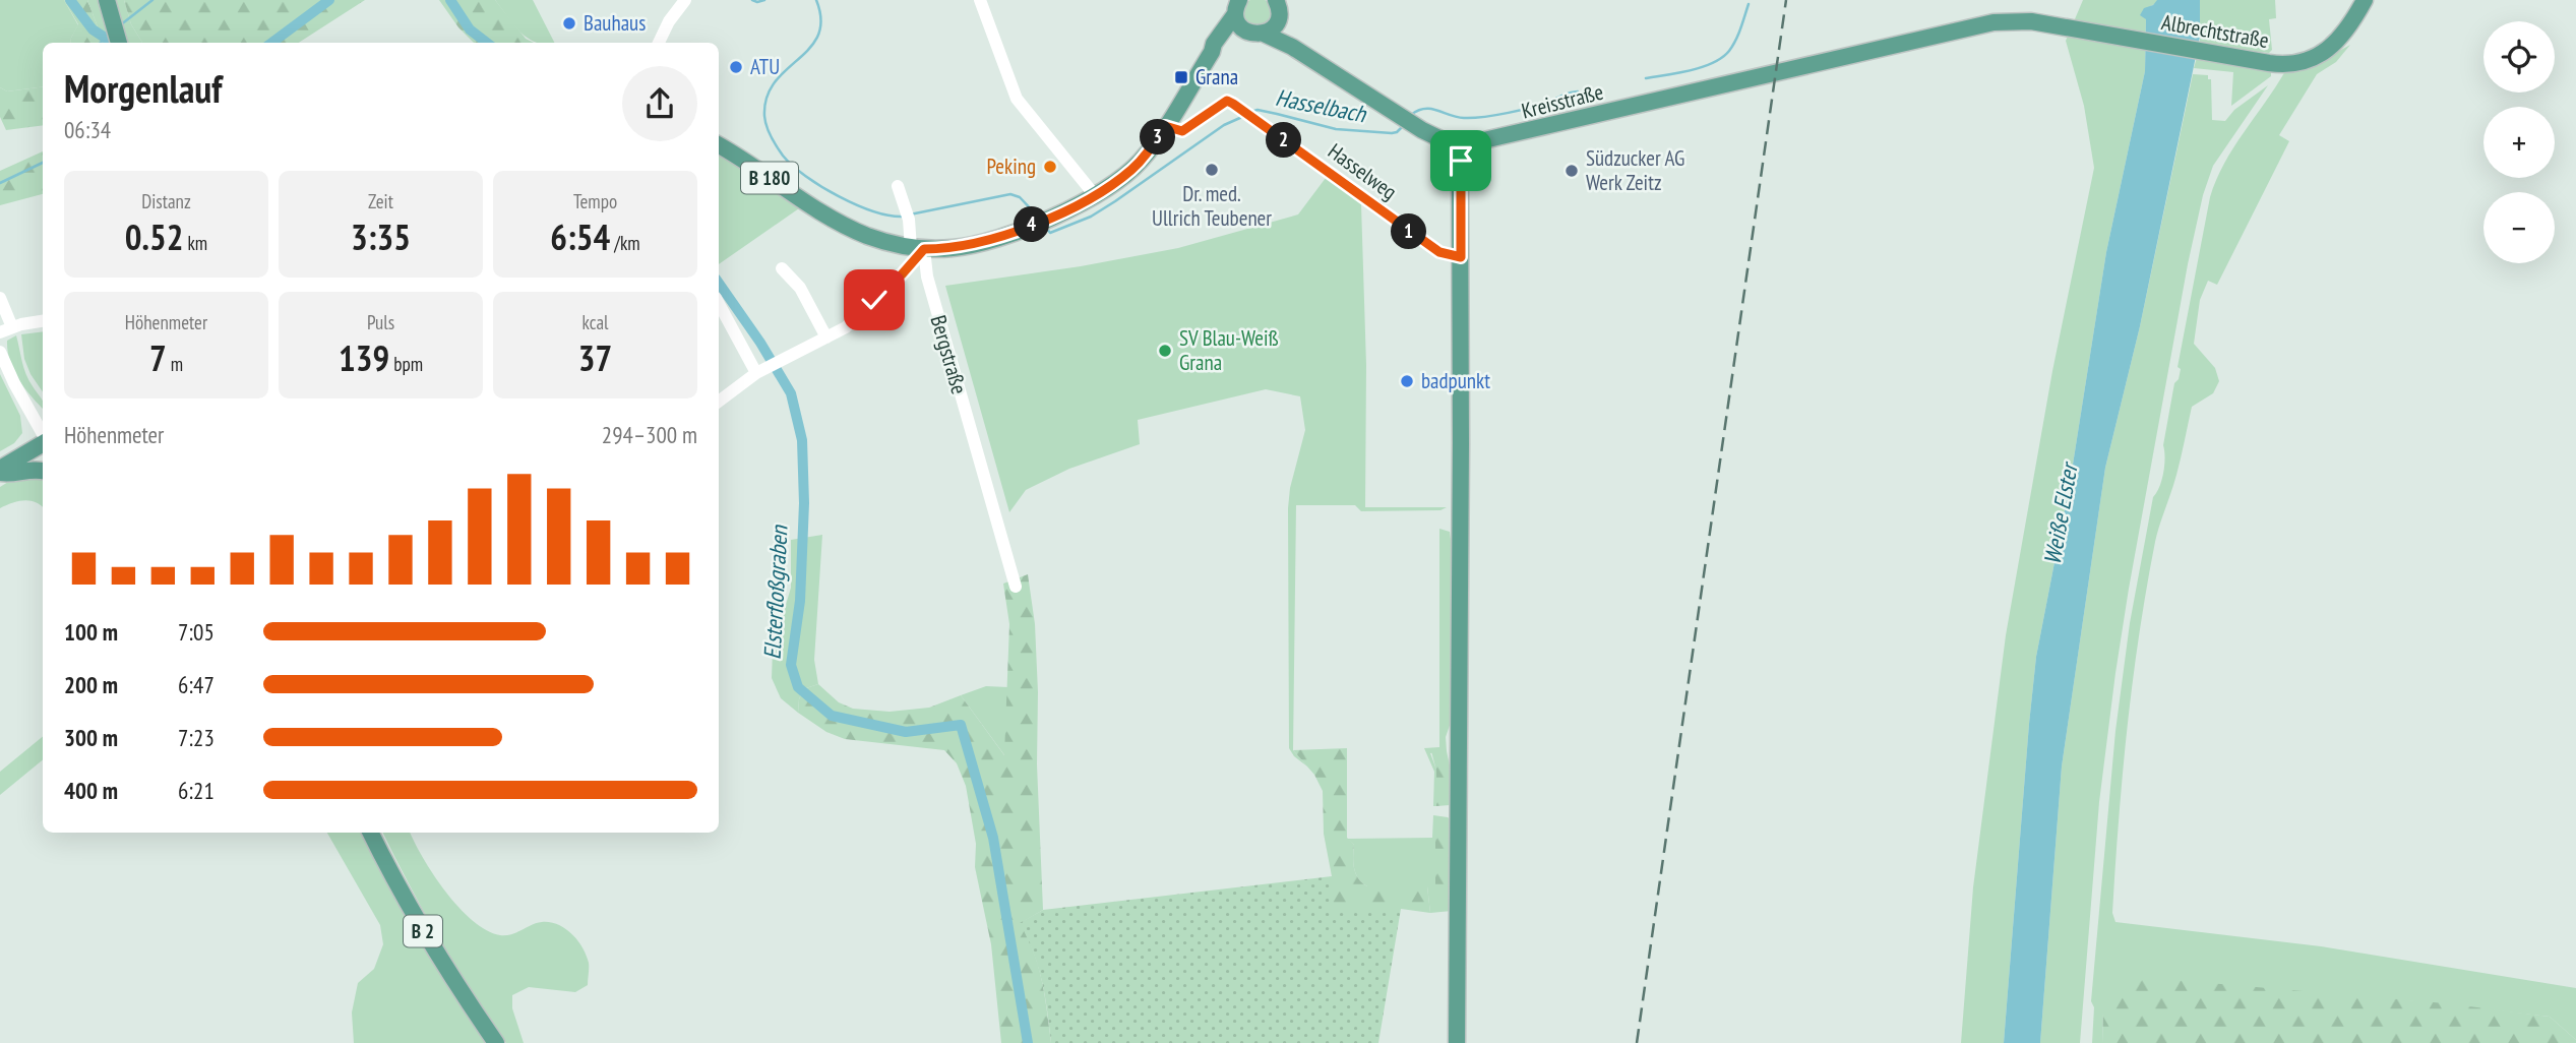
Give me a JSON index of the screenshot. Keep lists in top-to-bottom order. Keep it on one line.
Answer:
{"streets":{"main road":["Albrechtstraße","Kreisstraße","B 180","B 2"],"street":["Hasselweg","Bergstraße"]},"crossings":[["Albrechtstraße","Kreisstraße"],["Hasselweg","B 180"],["B 180","Bergstraße"]],"water":["Hasselbach","Weiße Elster","Elsterfloßgraben"],"places":{"other":["Bauhaus","ATU","Peking","Dr. med. Ullrich Teubener","Südzucker AG Werk Zeitz","SV Blau-Weiß Grana","badpunkt"],"transit":["Grana"]},"page":{"map_buttons":["+","−"],"heading":["Morgenlauf","06:34"],"pins":["3","2","4","1"],"stats":[["Distanz","0.52 km"],["Zeit","3:35"],["Tempo","6:54 /km"],["Höhenmeter","7 m"],["Puls","139 bpm"],["kcal","37"]],"chart":["Höhenmeter","294–300 m"],"list":[{"name":"100 m","note":"7:05"},{"name":"200 m","note":"6:47"},{"name":"300 m","note":"7:23"},{"name":"400 m","note":"6:21"}]}}
